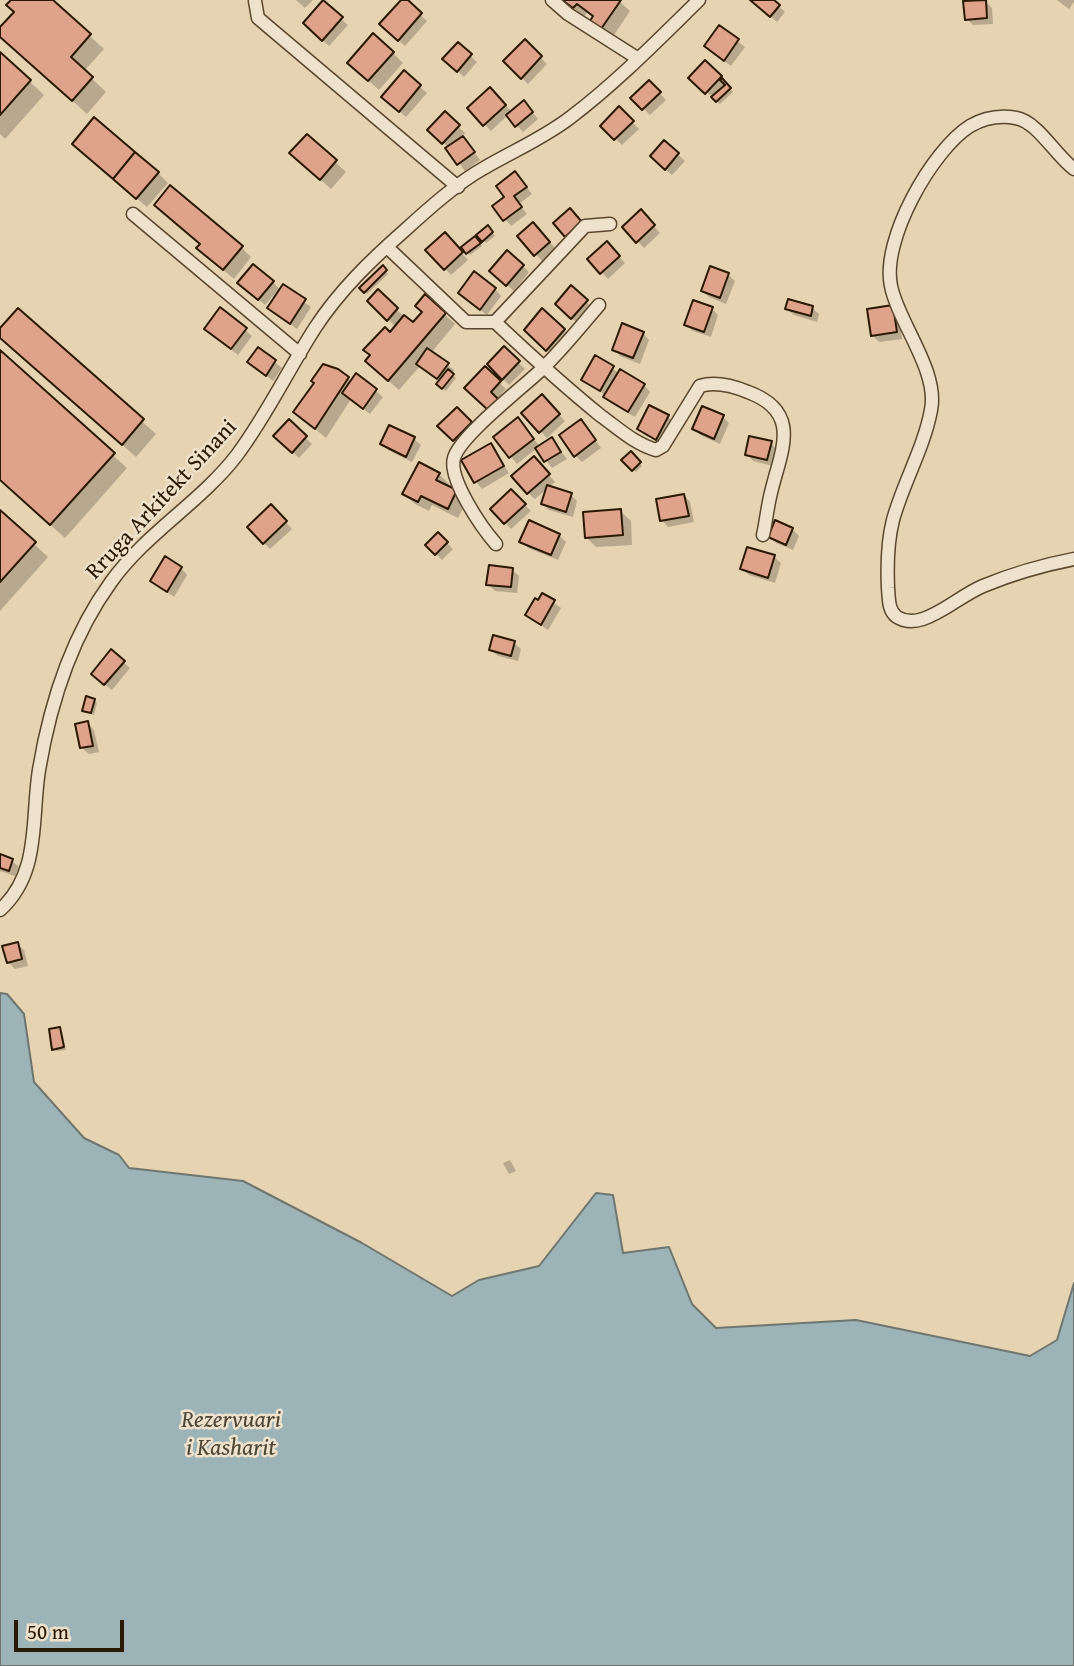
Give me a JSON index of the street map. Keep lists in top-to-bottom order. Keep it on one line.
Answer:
{"streets":{"street":["Rruga Arkitekt Sinani"]},"water":["Rezervuari i Kasharit"],"scale_bar":"50 m"}
